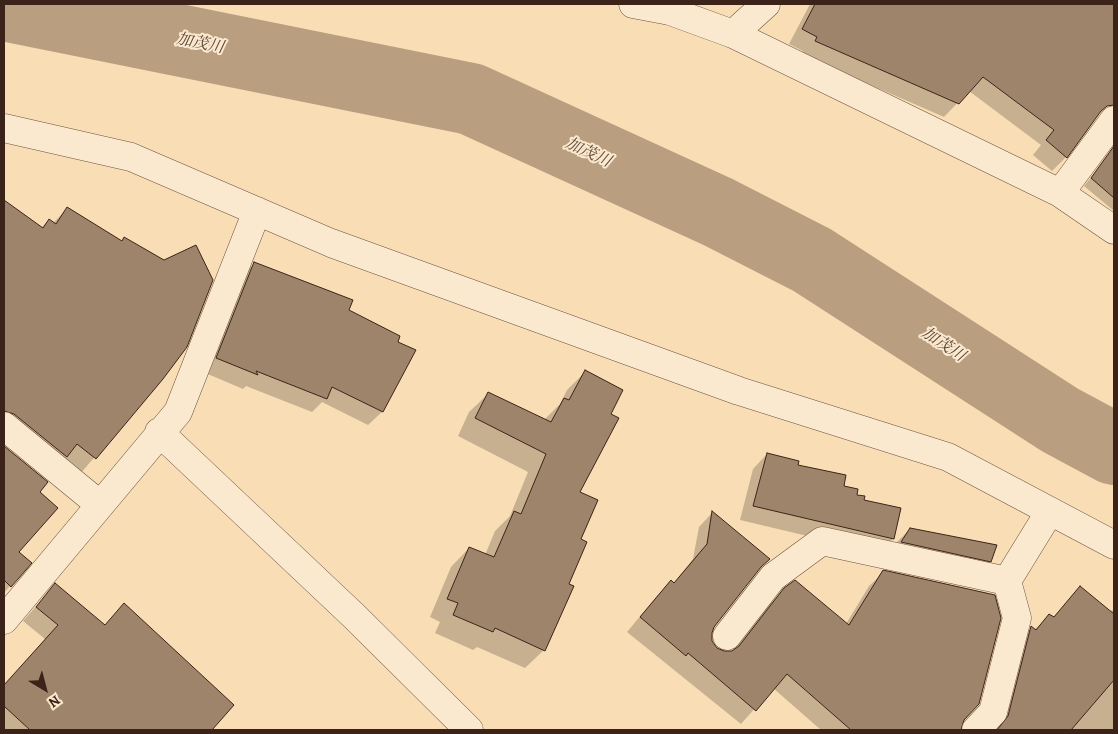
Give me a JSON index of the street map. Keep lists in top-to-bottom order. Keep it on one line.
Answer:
{"water":["加茂川"],"north":"bottom right"}
